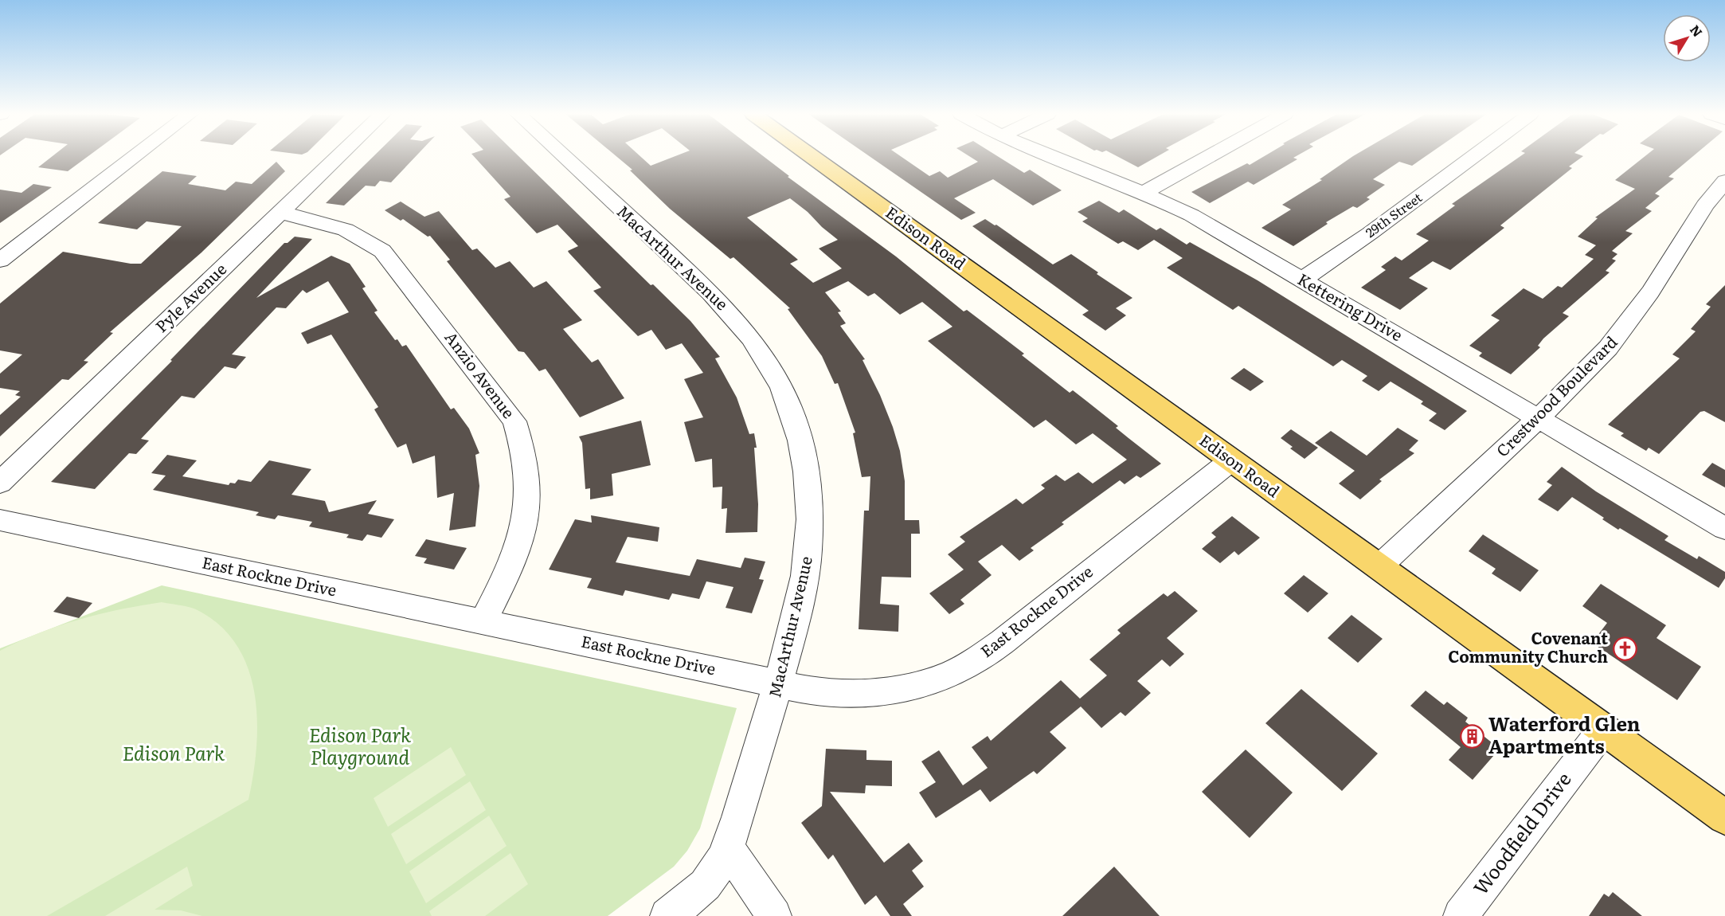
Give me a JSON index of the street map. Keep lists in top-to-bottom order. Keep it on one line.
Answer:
{"streets":{"main road":["Edison Road"],"street":["29th Street","MacArthur Avenue","Pyle Avenue","Kettering Drive","Anzio Avenue","Crestwood Boulevard","East Rockne Drive","Woodfield Drive"]},"crossings":[["29th Street","Kettering Drive"],["Edison Road","Crestwood Boulevard"],["Edison Road","East Rockne Drive"],["Edison Road","Woodfield Drive"],["MacArthur Avenue","East Rockne Drive"],["Pyle Avenue","Anzio Avenue"],["Kettering Drive","Crestwood Boulevard"],["Anzio Avenue","East Rockne Drive"]],"parks":["Edison Park Playground","Edison Park"],"places":{"church":["Covenant Community Church"],"building":["Waterford Glen Apartments"]},"north":"top right"}
